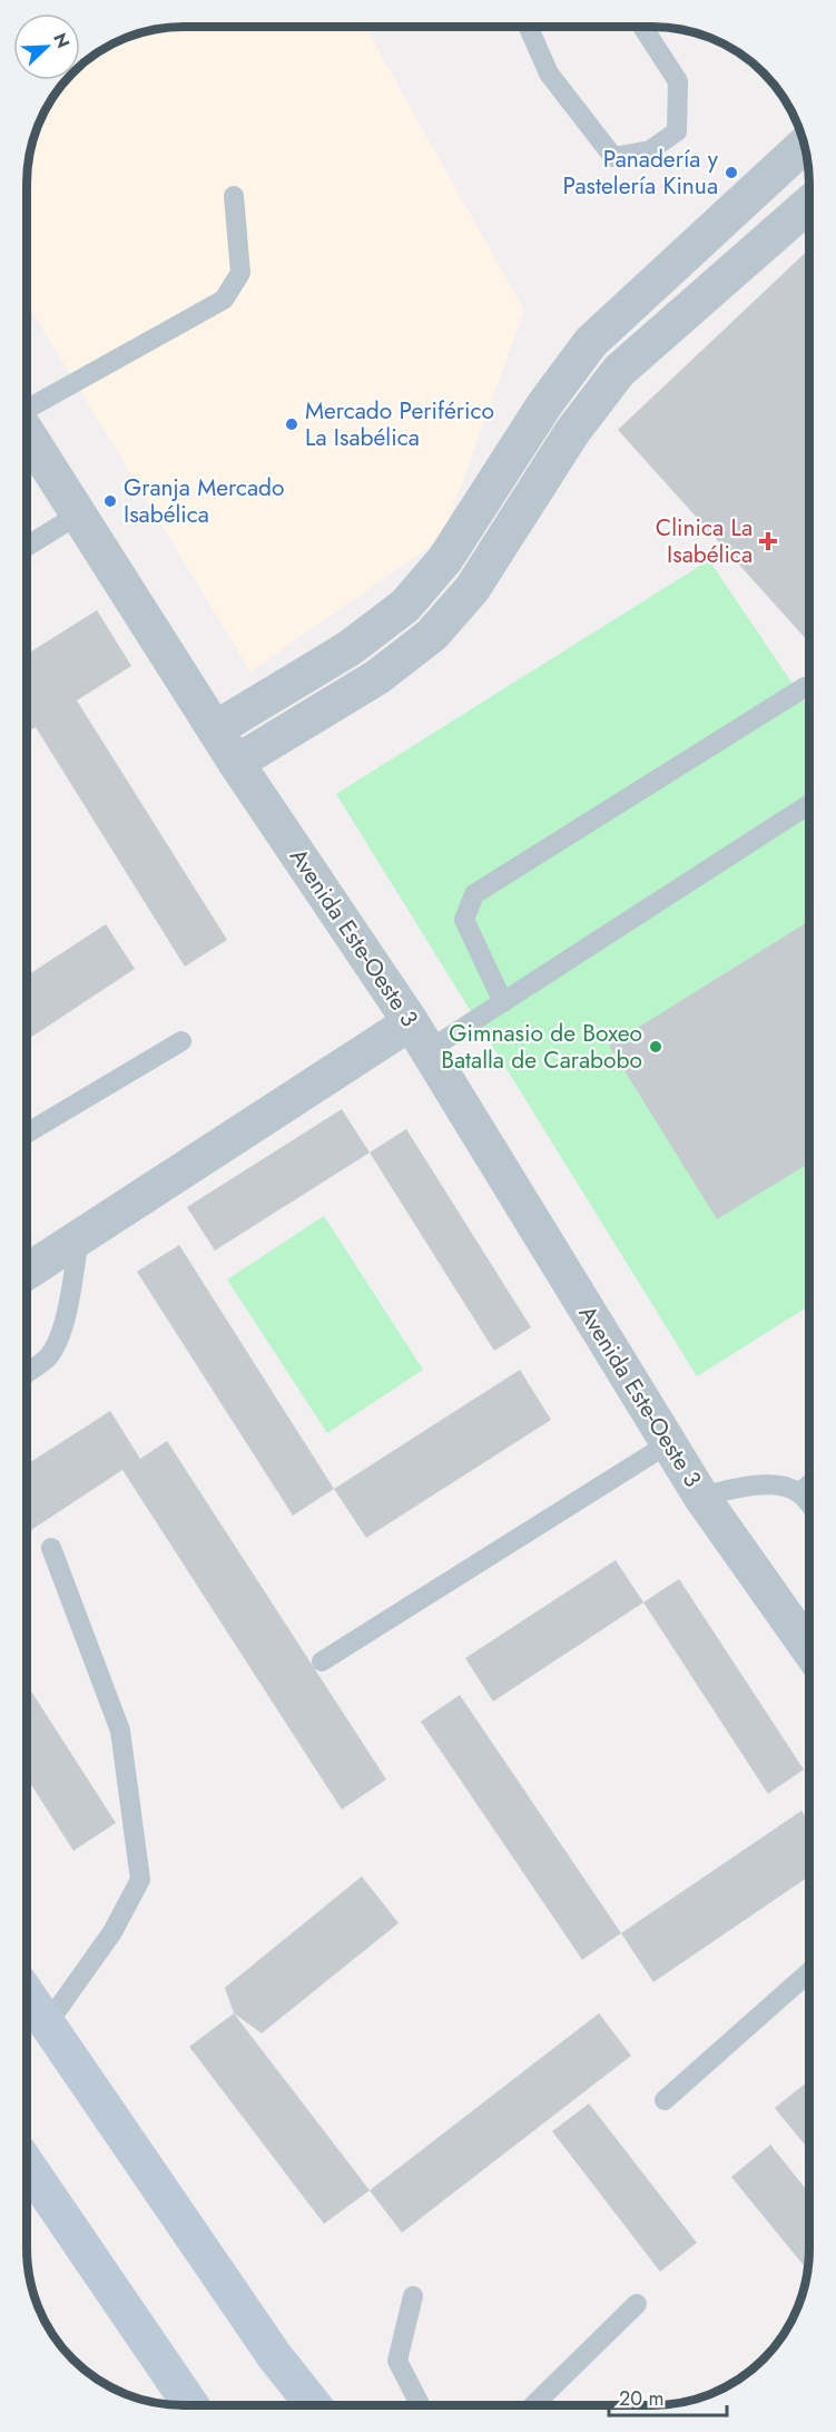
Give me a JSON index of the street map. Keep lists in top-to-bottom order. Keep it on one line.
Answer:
{"streets":{"street":["Avenida Este-Oeste 3"]},"places":{"other":["Panadería y Pastelería Kinua","Mercado Periférico La Isabélica","Granja Mercado Isabélica","Gimnasio de Boxeo Batalla de Carabobo"],"health":["Clinica La Isabélica"]},"scale_bar":"20 m","north":"top right"}
